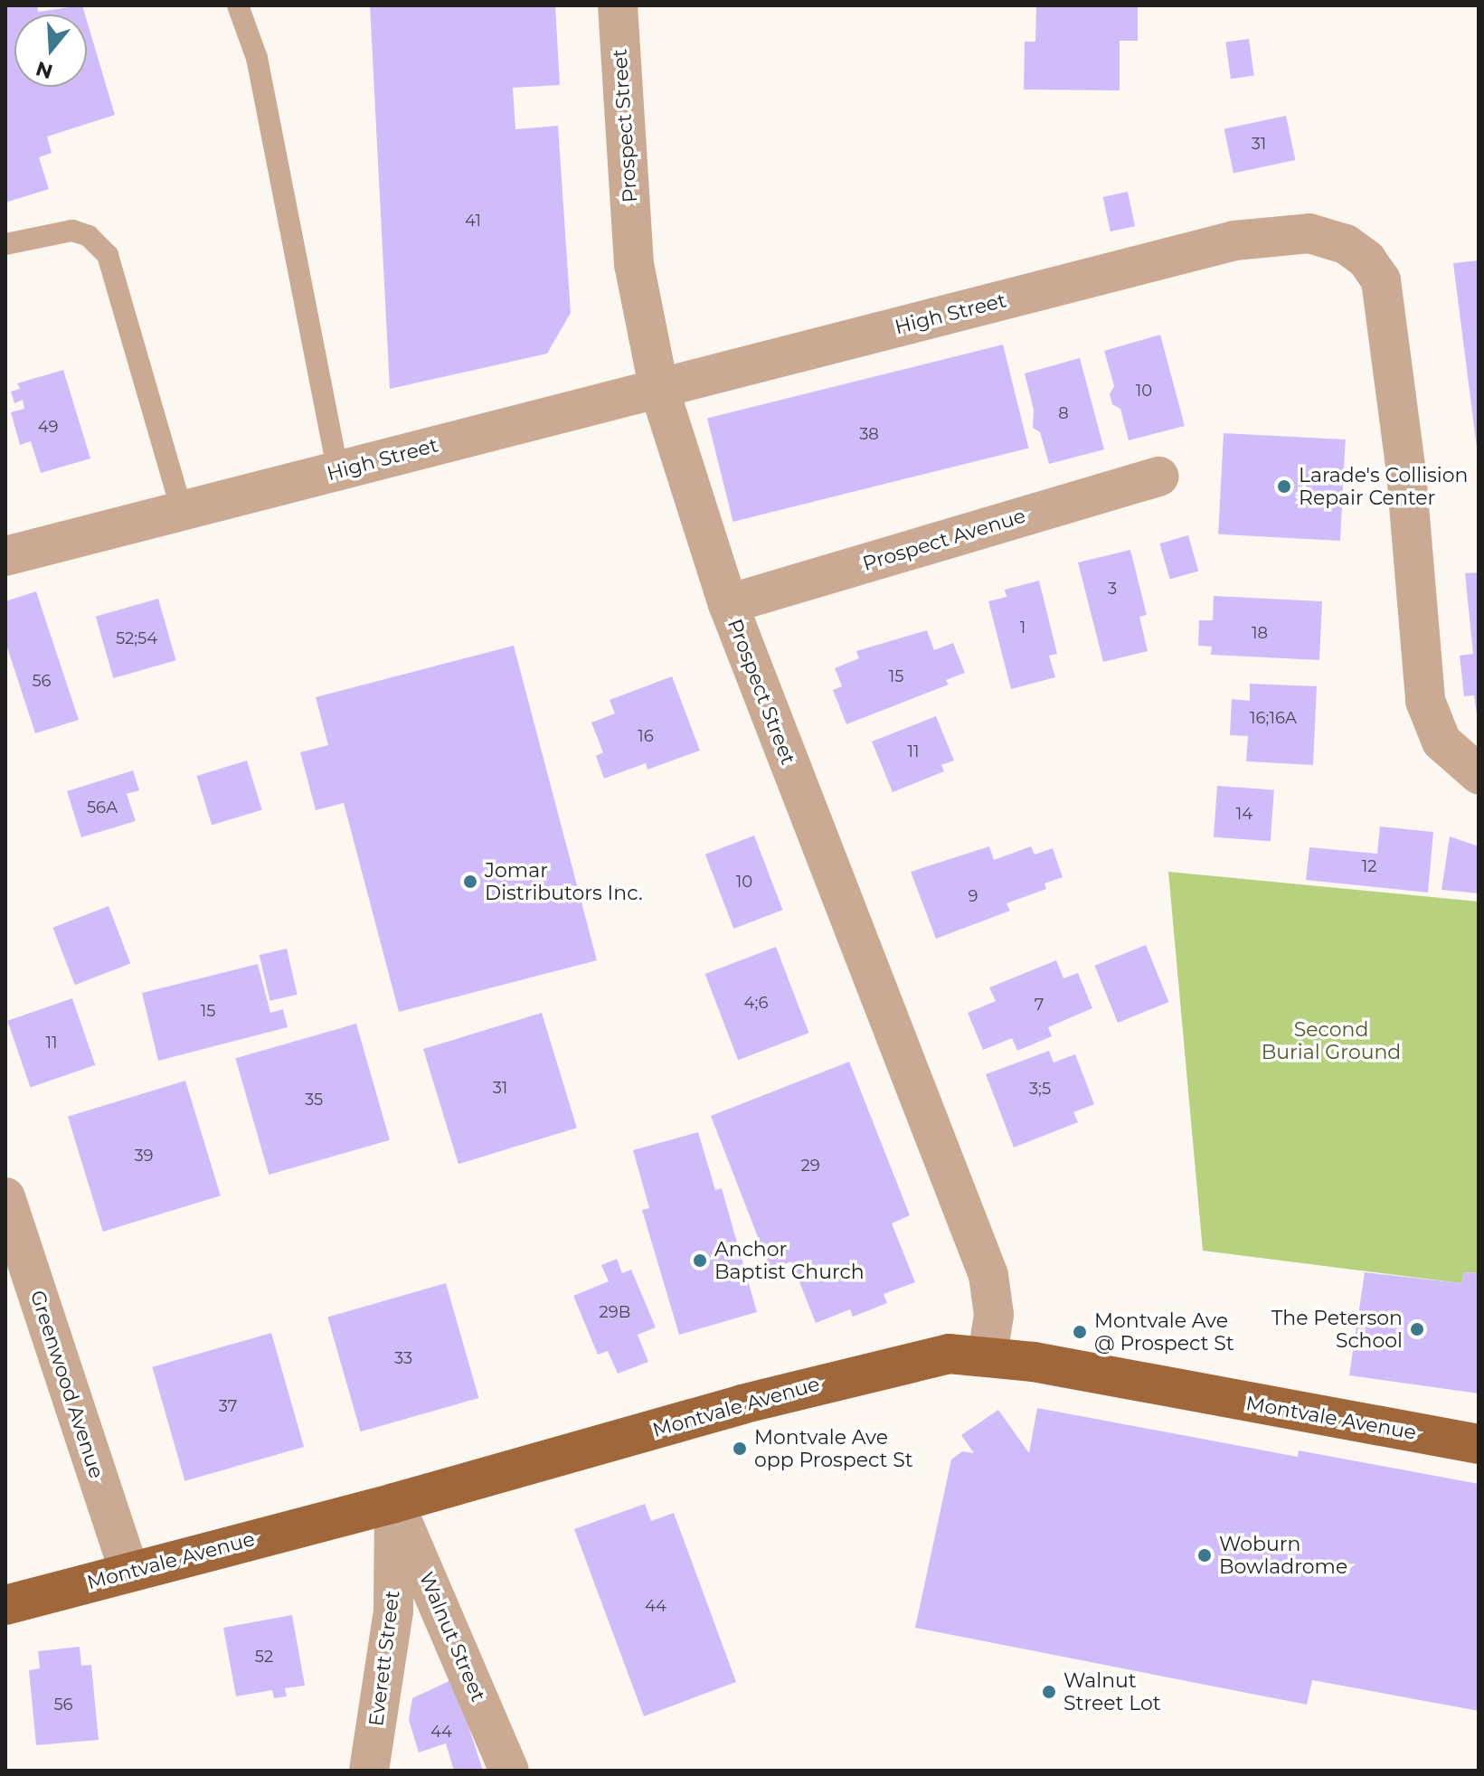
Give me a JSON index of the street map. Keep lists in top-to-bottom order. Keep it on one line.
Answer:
{"streets":{"main road":["Montvale Avenue"],"street":["Prospect Street","High Street","Prospect Avenue","Greenwood Avenue","Walnut Street","Everett Street"]},"crossings":[["Prospect Street","High Street"],["Prospect Street","Prospect Avenue"],["Prospect Street","Montvale Avenue"],["Greenwood Avenue","Montvale Avenue"],["Montvale Avenue","Walnut Street"],["Montvale Avenue","Everett Street"],["Walnut Street","Everett Street"]],"parks":["Second Burial Ground"],"places":["Larade's Collision Repair Center","Jomar Distributors Inc.","Anchor Baptist Church","The Peterson School","Montvale Ave @ Prospect St","Montvale Ave opp Prospect St","Woburn Bowladrome","Walnut Street Lot"],"house_numbers":["31","41","10","8","49","38","3","1","18","52;54","15","56","16;16A","16","11","56A","14","12","10","9","4;6","7","15","11","31","3;5","35","39","29","29B","33","37","44","52","56","44"],"north":"bottom"}
